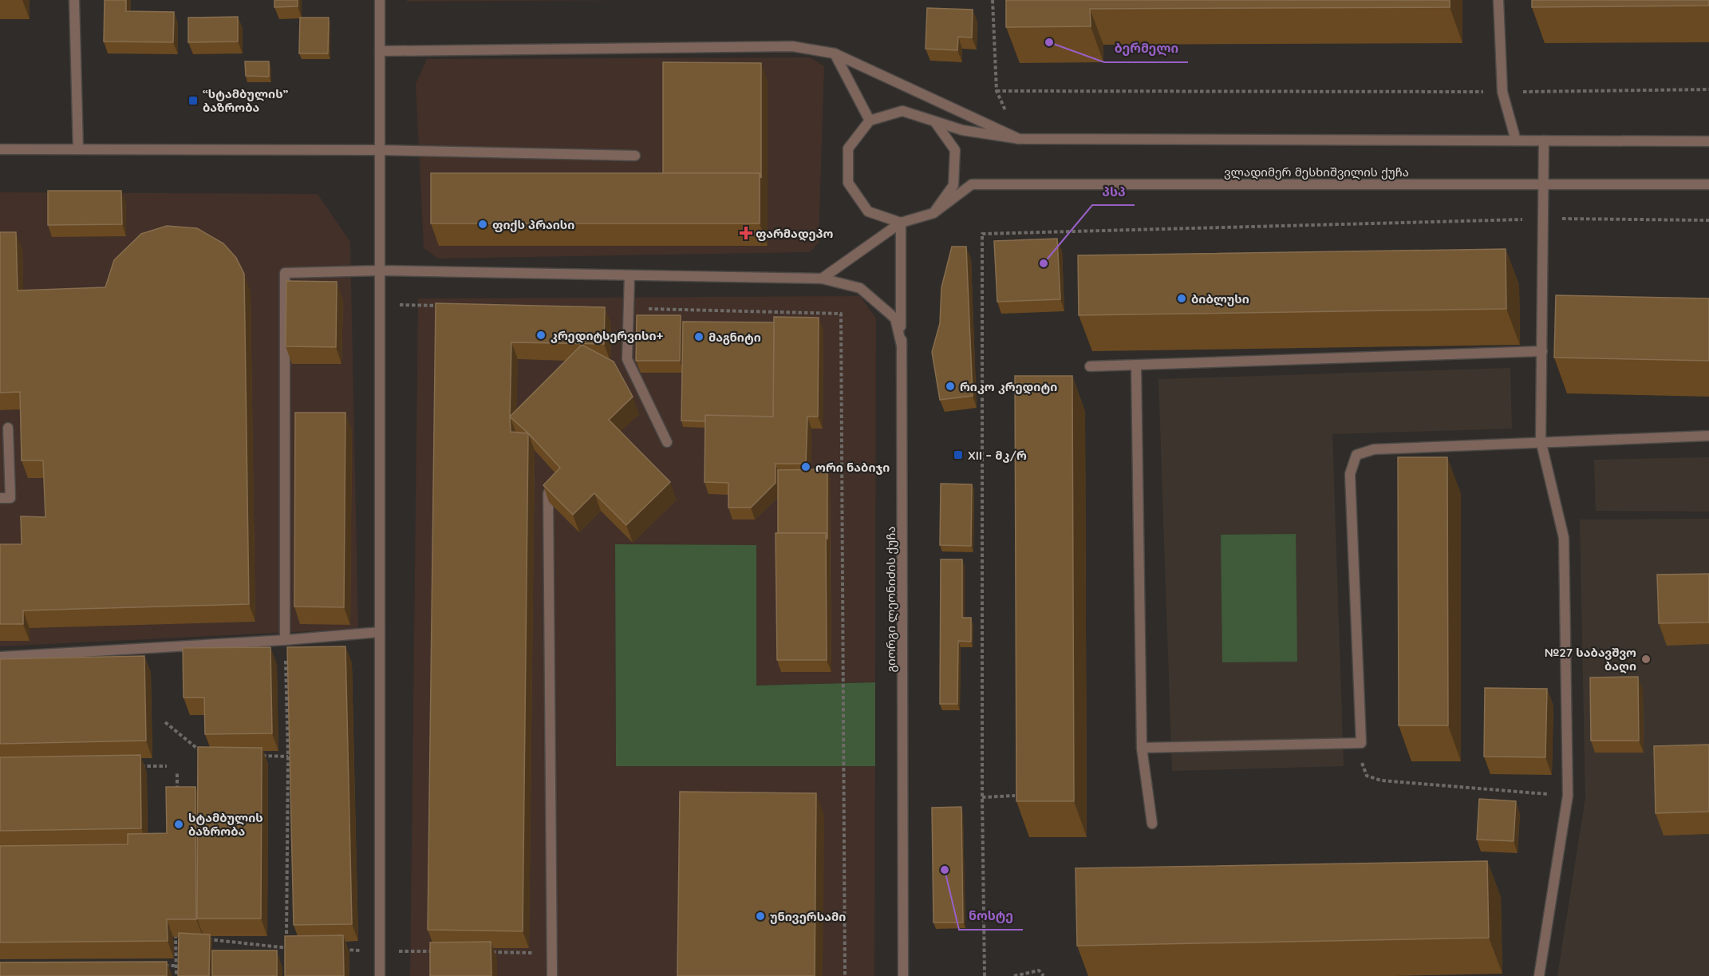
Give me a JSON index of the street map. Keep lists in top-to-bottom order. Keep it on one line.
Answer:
{"streets":{"street":["ვლადიმერ მესხიშვილის ქუჩა","გიორგი ლეონიძის ქუჩა"]},"crossings":[["ვლადიმერ მესხიშვილის ქუჩა","გიორგი ლეონიძის ქუჩა"]],"places":{"other":["ბერმელი","ფიქს პრაისი","პსპ","ბიბლუსი","კრედიტსერვისი+","მაგნიტი","რიკო კრედიტი","ორი ნაბიჯი","№27 საბავშვო ბაღი","სტამბულის ბაზრობა","ნოსტე","უნივერსამი"],"transit":["“სტამბულის” ბაზრობა","XII – მკ/რ"],"health":["ფარმადეპო"]}}
